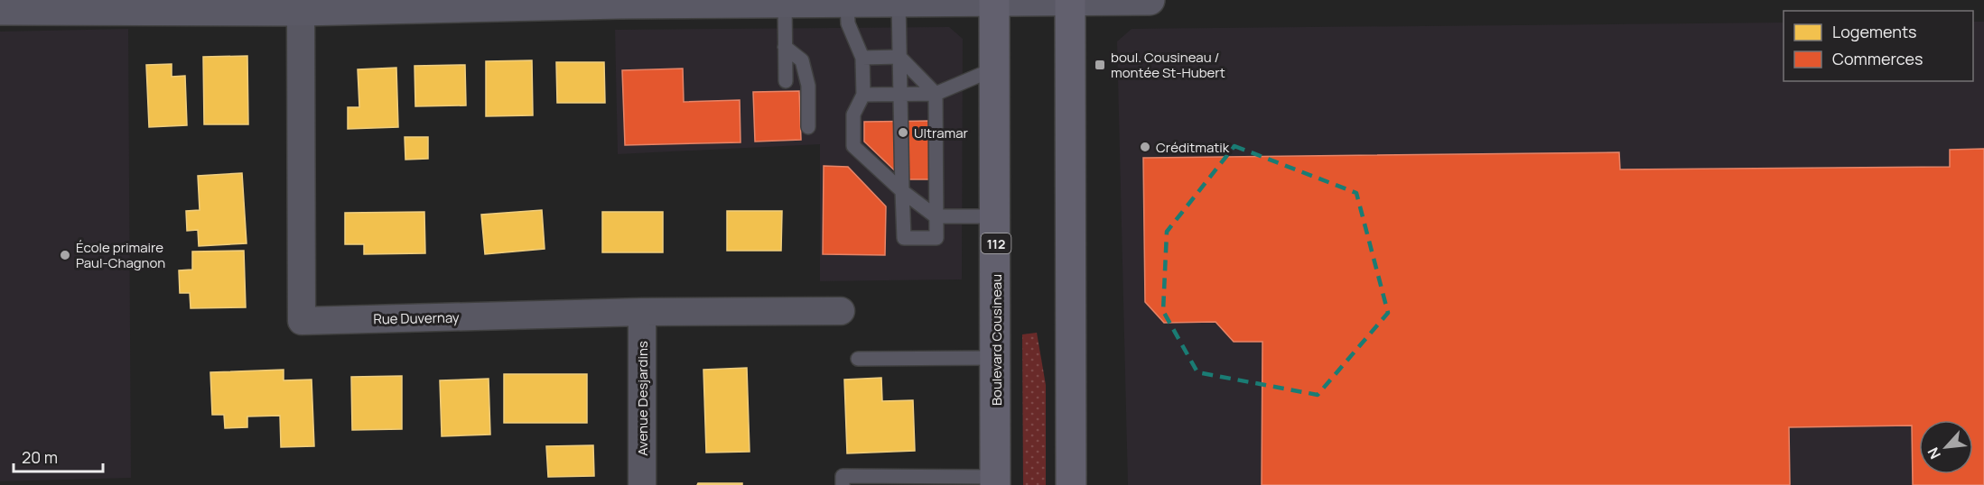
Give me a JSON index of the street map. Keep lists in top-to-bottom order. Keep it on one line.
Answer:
{"streets":{"main road":["112","Boulevard Cousineau"],"street":["Rue Duvernay","Avenue Desjardins"]},"crossings":[["Rue Duvernay","Avenue Desjardins"]],"places":{"transit":["boul. Cousineau / montée St-Hubert"],"other":["Ultramar","Créditmatik","École primaire Paul-Chagnon"]},"legend":["Logements","Commerces"],"scale_bar":"20 m","north":"bottom left"}
